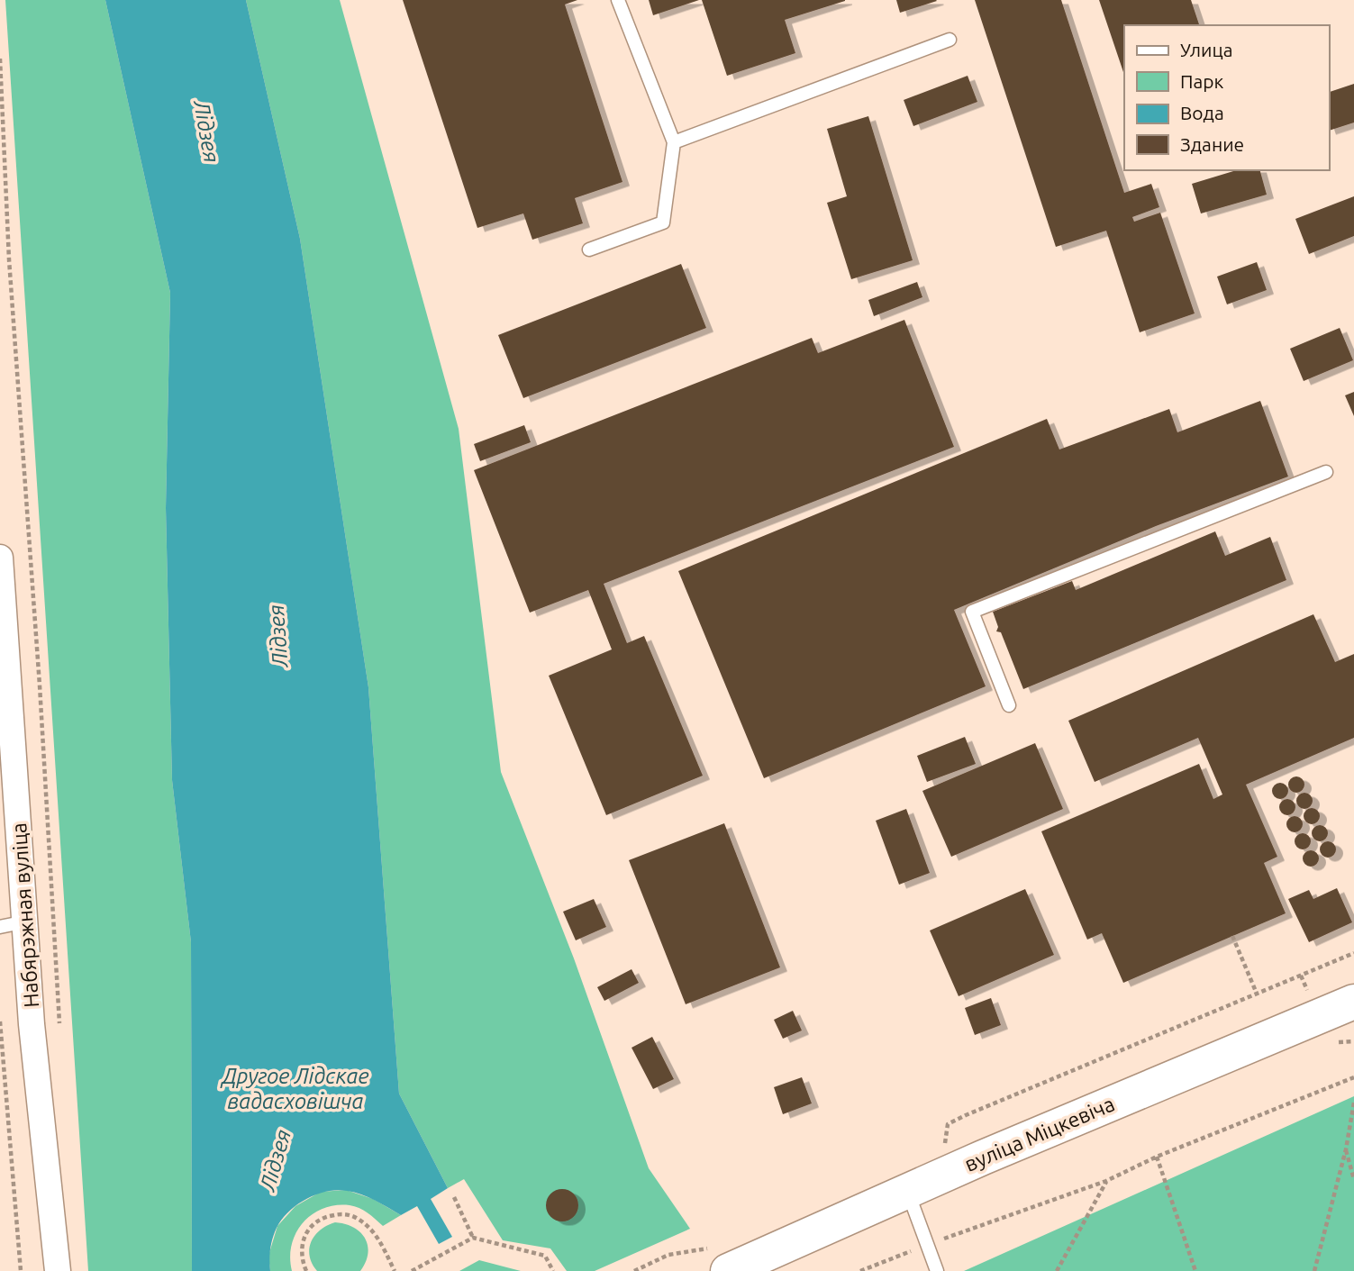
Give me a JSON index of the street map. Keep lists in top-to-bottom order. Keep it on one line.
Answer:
{"streets":{"main road":["вуліца Міцкевіча"],"street":["Набярэжная вуліца"]},"water":["Лідзея","Другое Лідскае вадасховішча"],"legend":["Улица","Парк","Вода","Здание"]}
